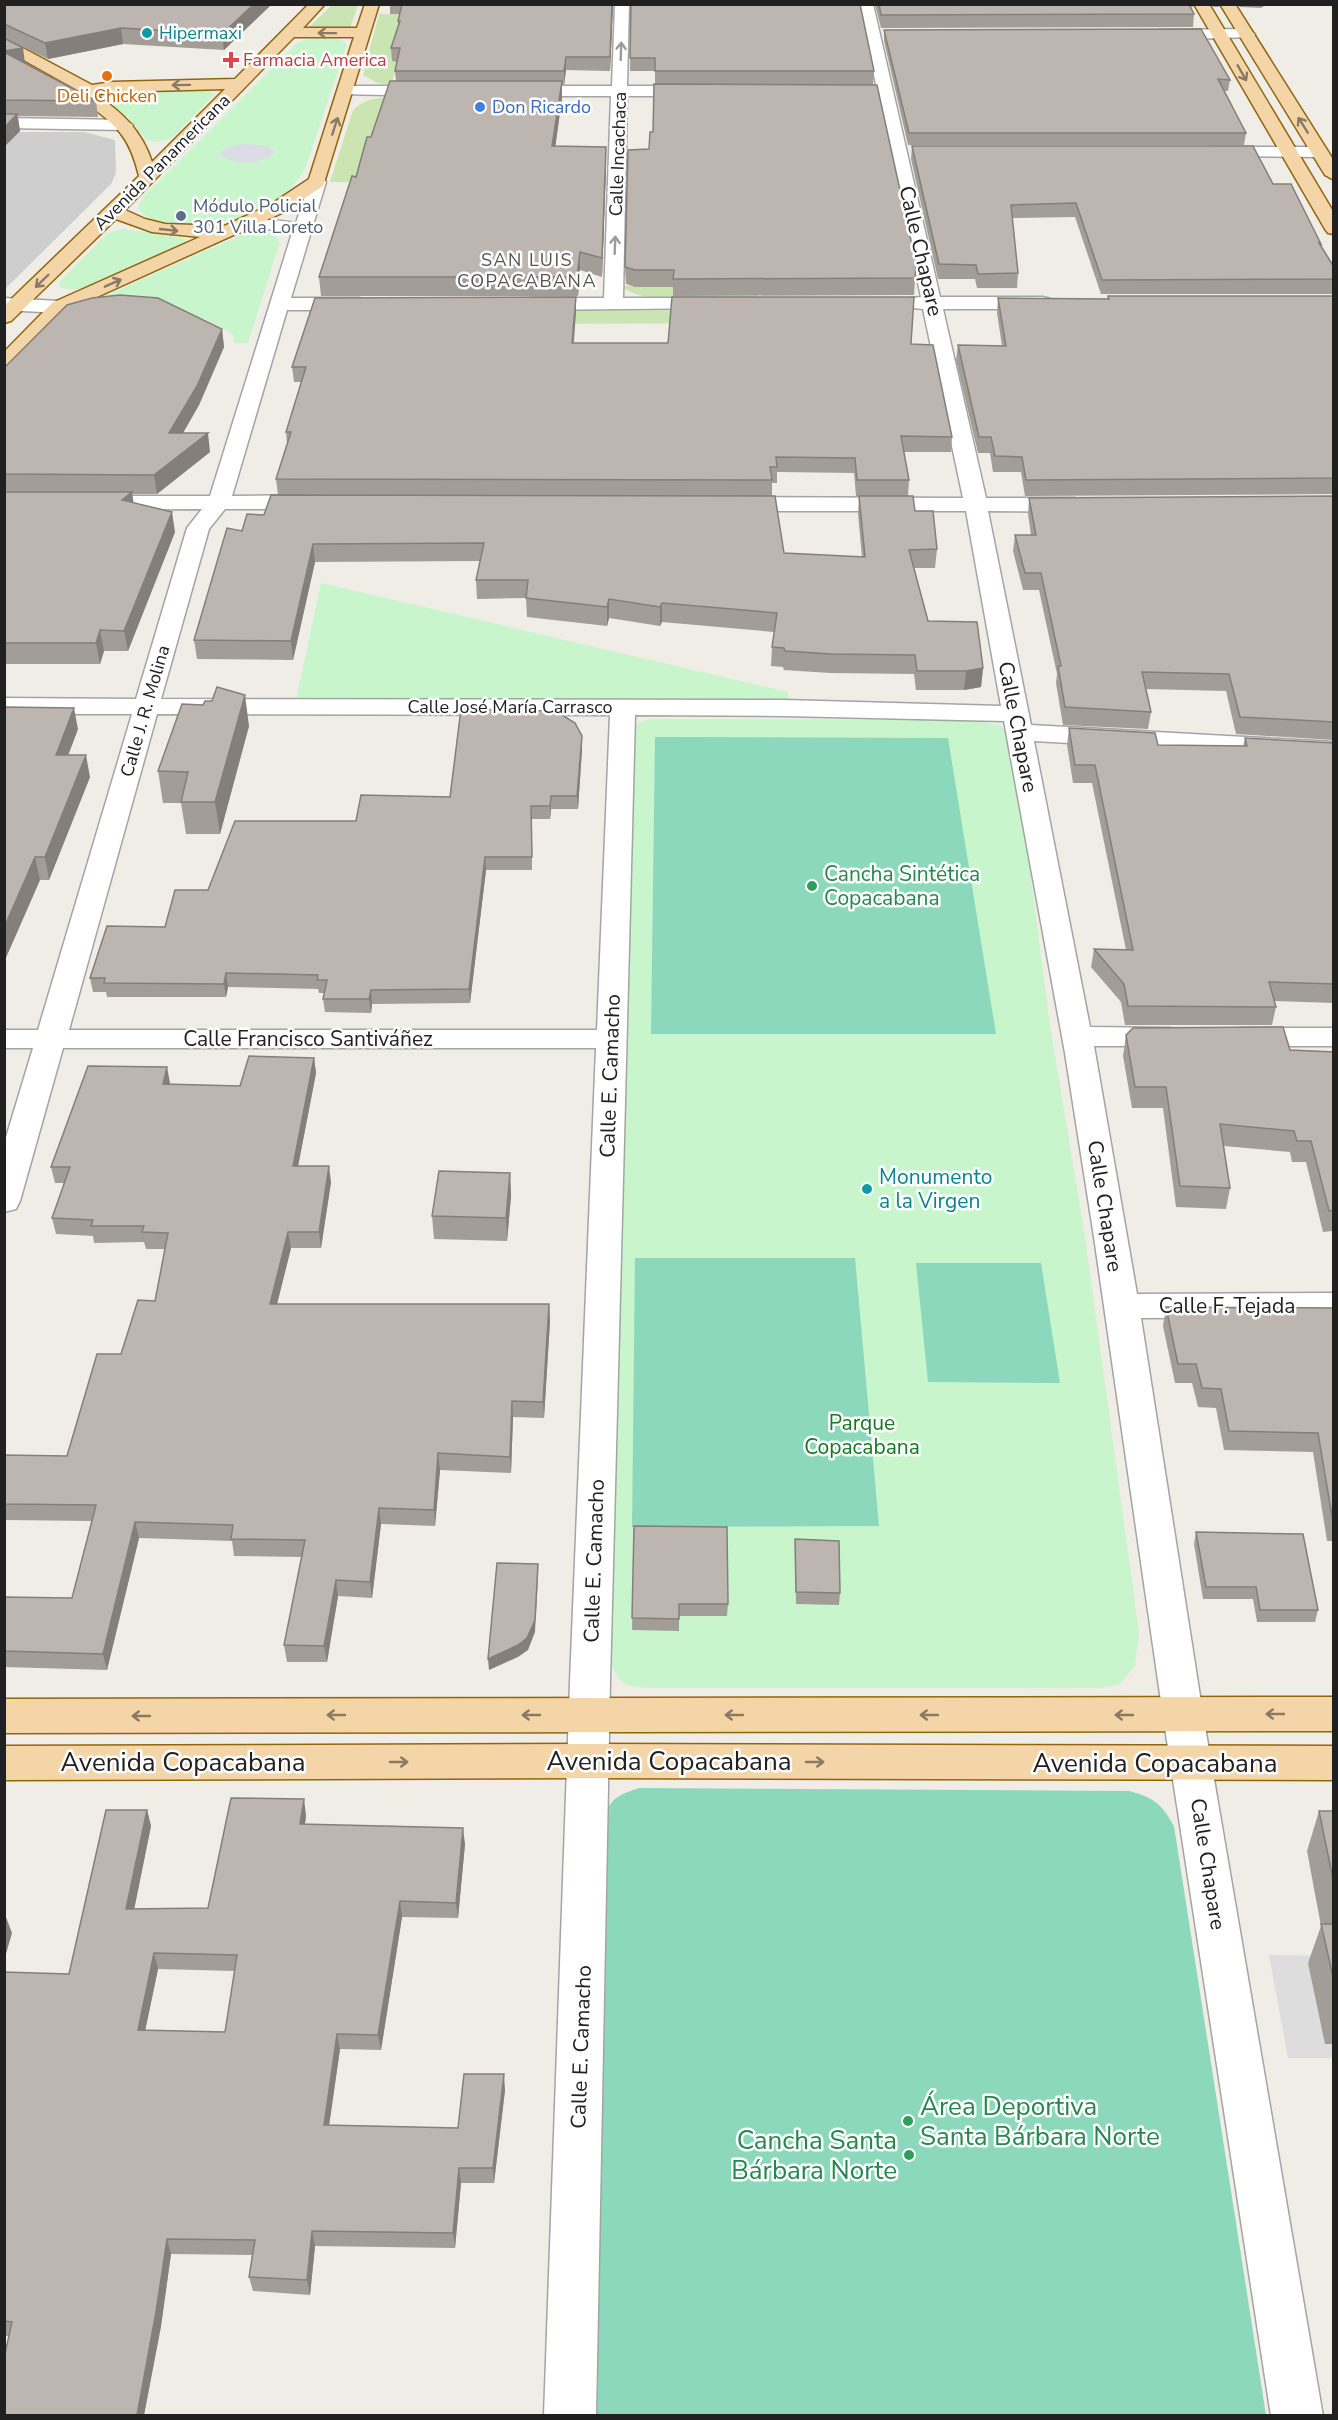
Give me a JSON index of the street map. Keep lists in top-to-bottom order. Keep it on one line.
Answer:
{"streets":{"main road":["Avenida Panamericana","Avenida Copacabana"],"street":["Calle Incachaca","Calle Chapare","Calle José María Carrasco","Calle J. R. Molina","Calle Francisco Santiváñez","Calle E. Camacho","Calle F. Tejada"]},"crossings":[["Calle Chapare","Calle José María Carrasco"],["Calle Chapare","Calle F. Tejada"],["Calle Chapare","Avenida Copacabana"],["Calle José María Carrasco","Calle J. R. Molina"],["Calle José María Carrasco","Calle E. Camacho"],["Calle J. R. Molina","Calle Francisco Santiváñez"],["Calle Francisco Santiváñez","Calle E. Camacho"],["Calle E. Camacho","Avenida Copacabana"]],"one_way":["Calle Incachaca"],"districts":["SAN LUIS COPACABANA"],"parks":["Parque Copacabana"],"places":{"other":["Hipermaxi","Deli Chicken","Don Ricardo","Módulo Policial 301 Villa Loreto","Cancha Sintética Copacabana","Monumento a la Virgen","Área Deportiva Santa Bárbara Norte","Cancha Santa Bárbara Norte"],"health":["Farmacia America"]}}
